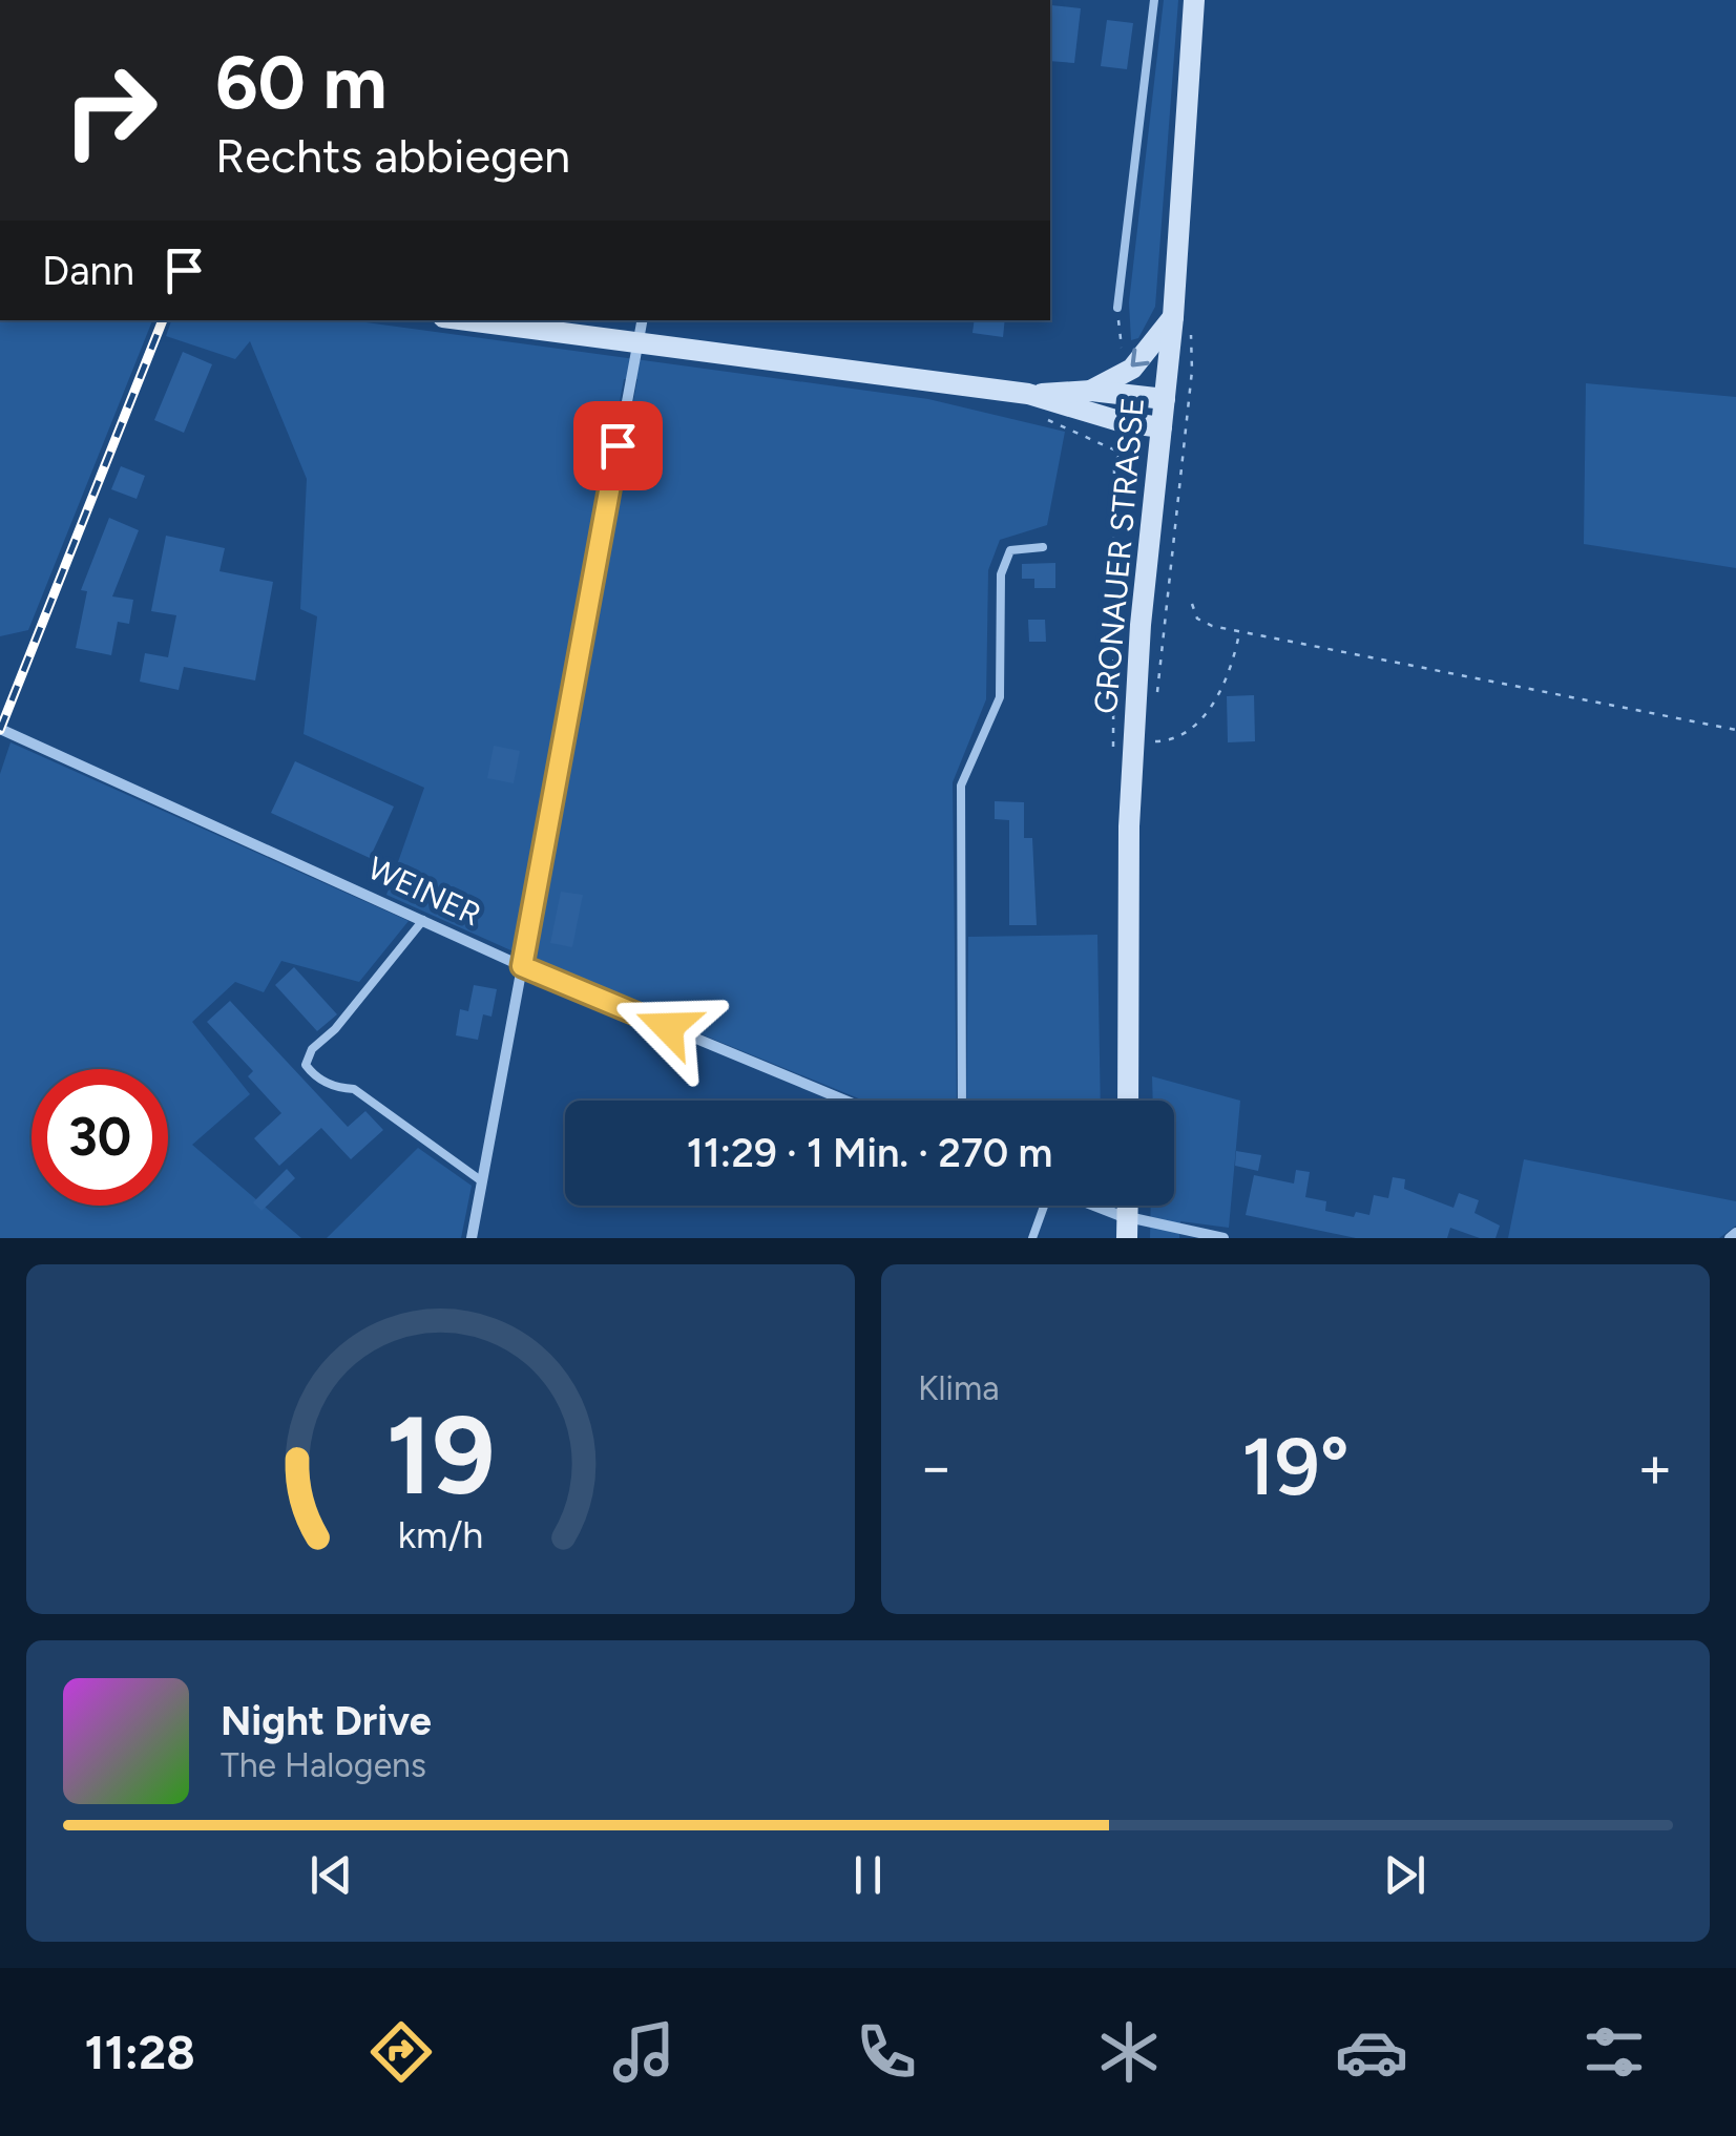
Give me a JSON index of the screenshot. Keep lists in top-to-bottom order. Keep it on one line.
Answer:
{"streets":{"main road":["GRONAUER STRASSE"],"street":["WEINER"]},"page":{"turn":["60 m","Rechts abbiegen"],"then":"Dann","limit":"30","trip":"11:29 · 1 Min. · 270 m","tile":"Klima","heat":["−","19°","+"],"song":["Night Drive","The Halogens"],"tabs":"11:28","gauge":["19","km/h"]}}
